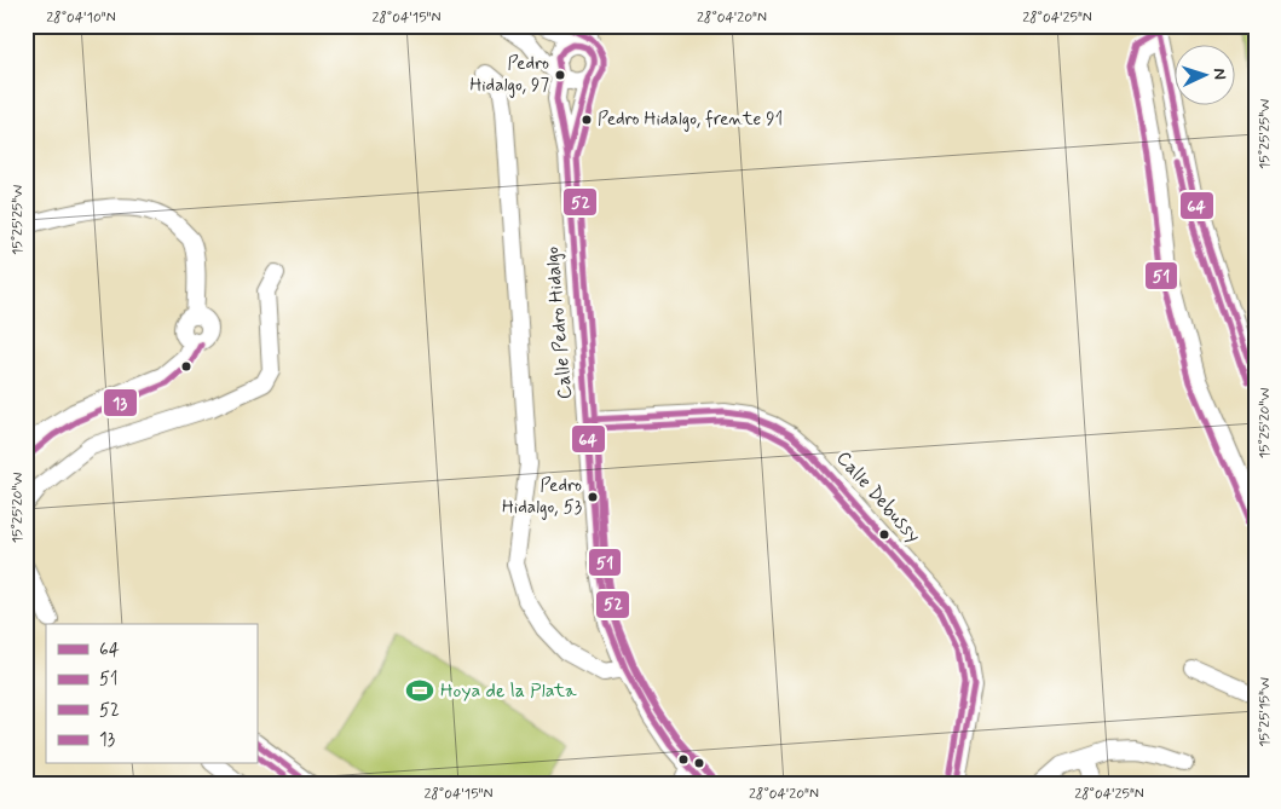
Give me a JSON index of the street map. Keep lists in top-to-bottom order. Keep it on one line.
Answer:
{"streets":{"street":["Calle Pedro Hidalgo","Calle Debussy"]},"crossings":[["Calle Pedro Hidalgo","Calle Debussy"]],"places":{"other":["Pedro Hidalgo, 97","Pedro Hidalgo, frente 91","Pedro Hidalgo, 53"],"sports":["Hoya de la Plata"]},"lines":["transit line 64","transit line 52","transit line 51","transit line 13"],"legend":["64","51","52","13"],"north":"right","coordinates":["28°04'10\"N","28°04'15\"N","28°04'20\"N","28°04'25\"N","15°25'25\"W","15°25'20\"W","15°25'15\"W"]}
